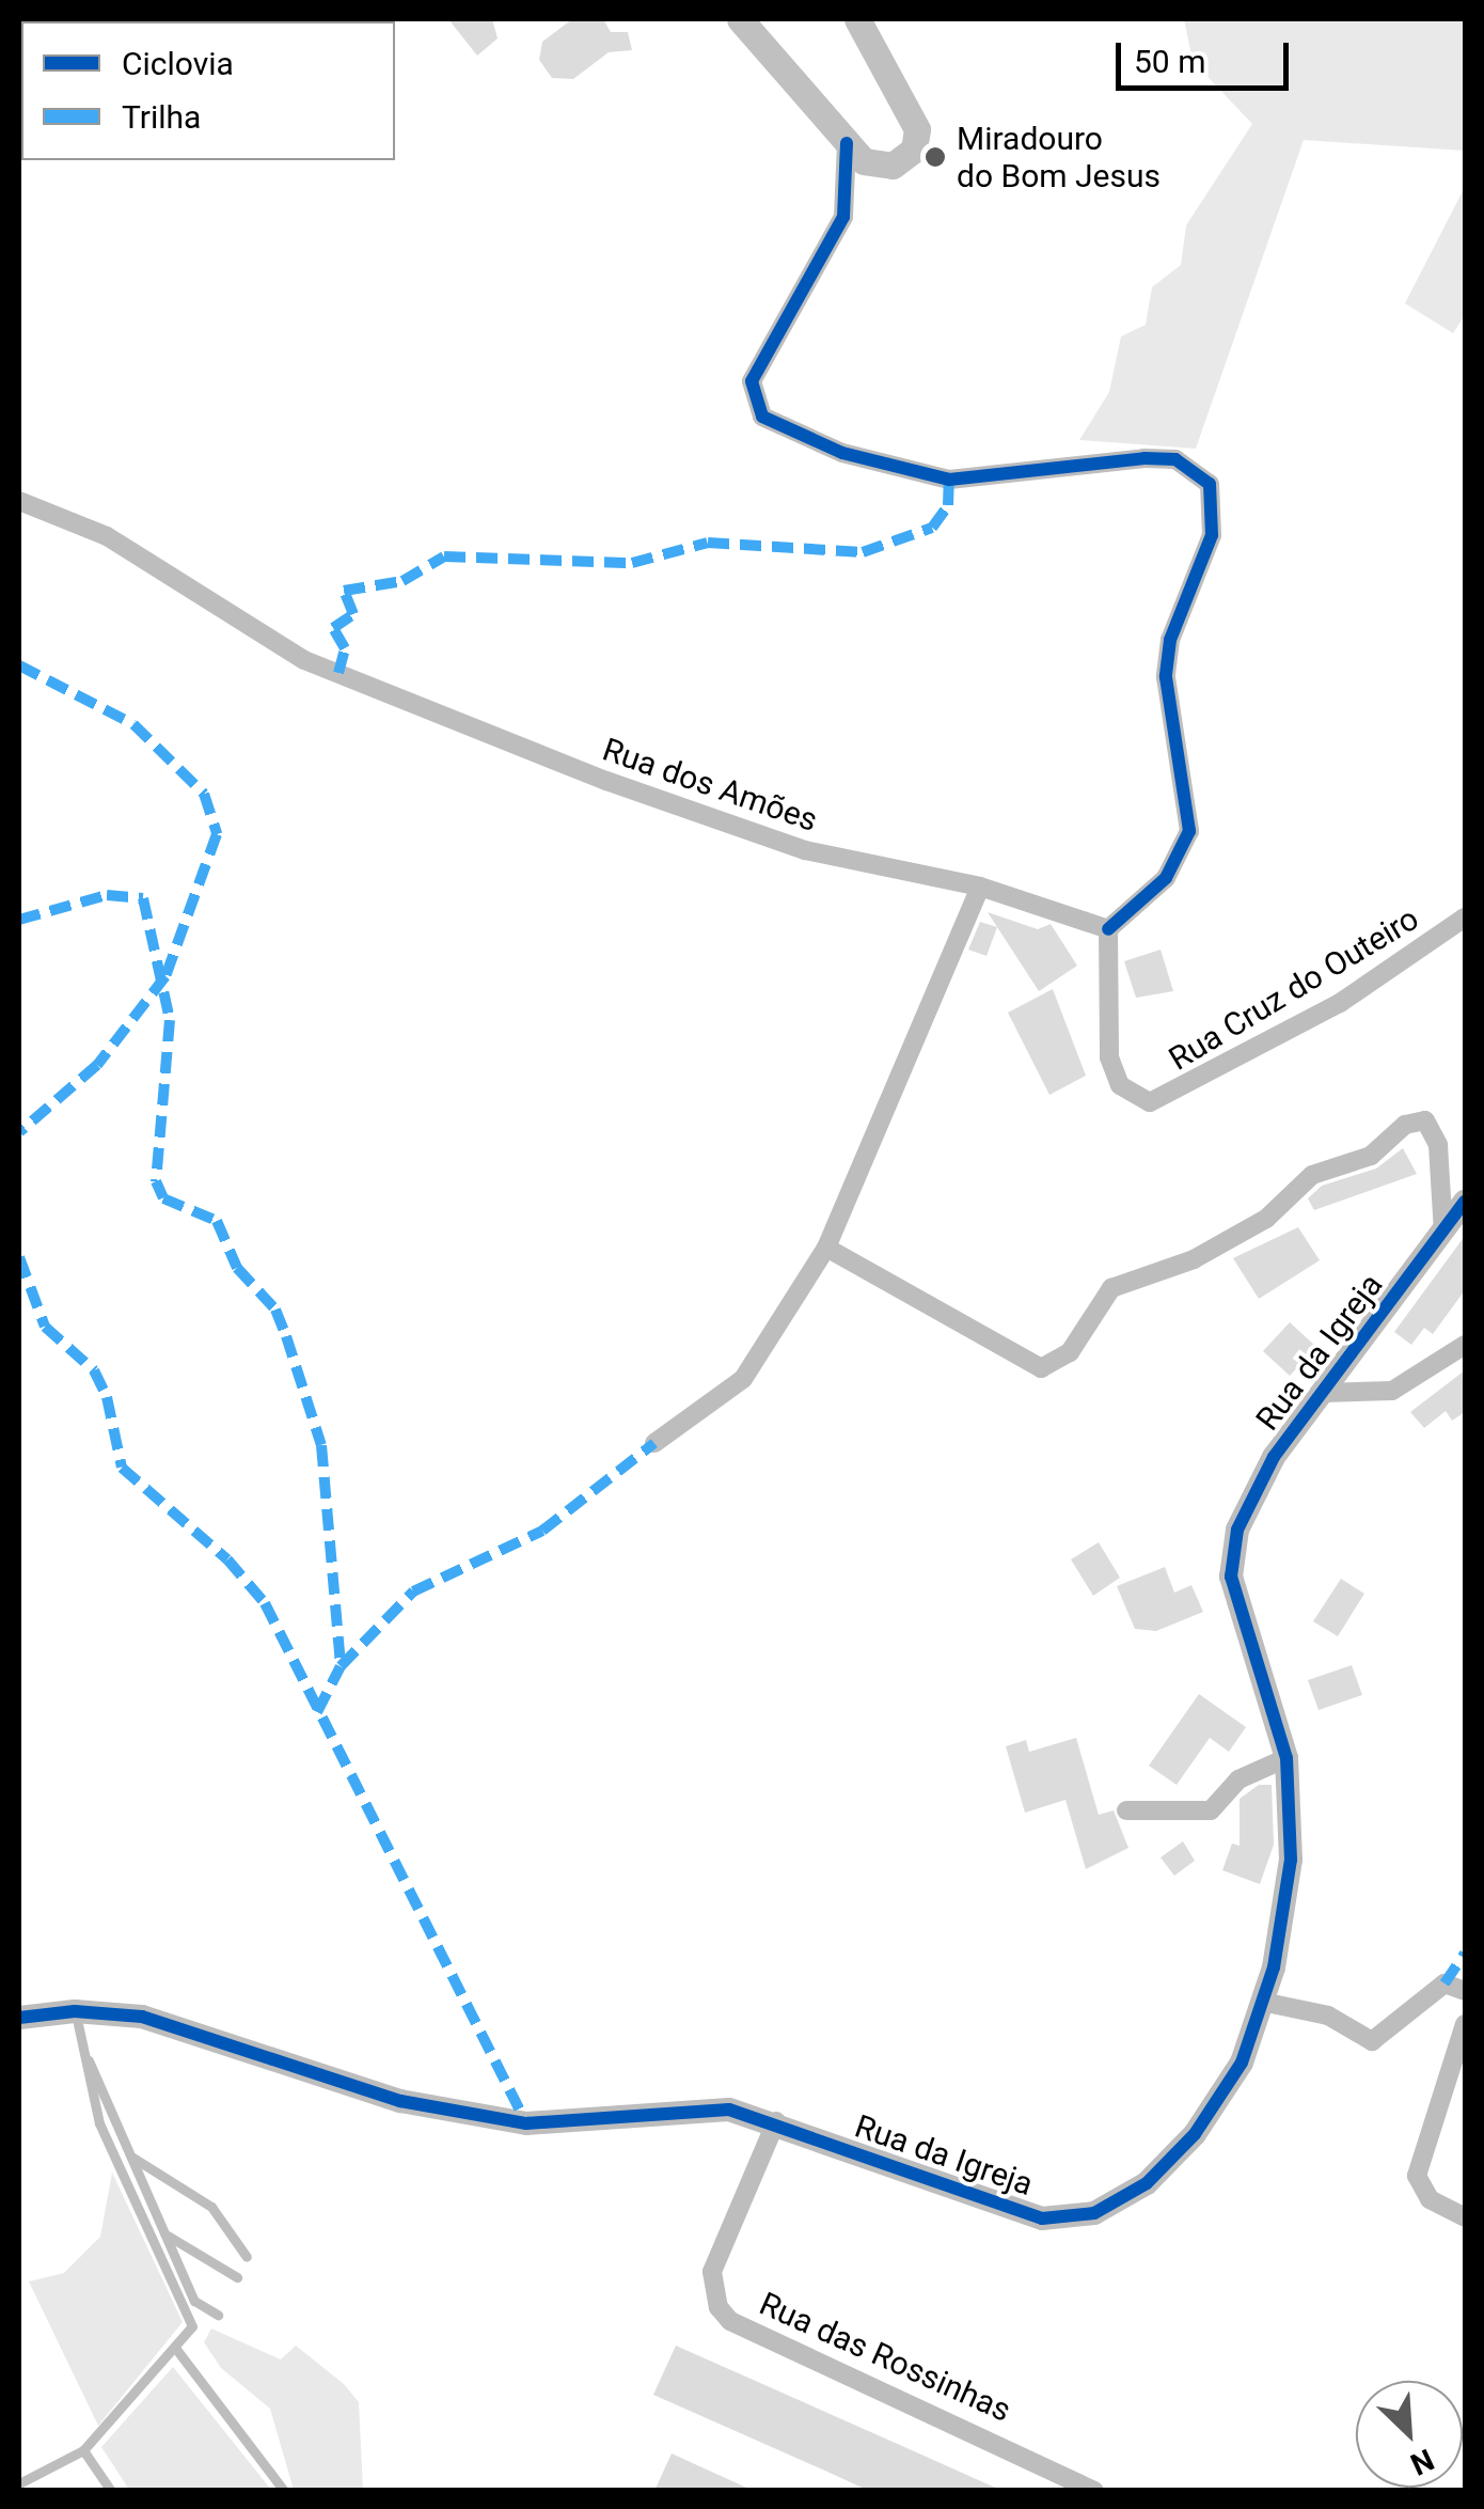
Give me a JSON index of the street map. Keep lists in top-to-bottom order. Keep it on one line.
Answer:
{"streets":{"street":["Rua dos Amões","Rua Cruz do Outeiro","Rua da Igreja","Rua das Rossinhas"]},"crossings":[["Rua dos Amões","Rua Cruz do Outeiro"],["Rua da Igreja","Rua das Rossinhas"]],"places":["Miradouro do Bom Jesus"],"legend":["Ciclovia","Trilha"],"scale_bar":"50 m","north":"bottom right"}
